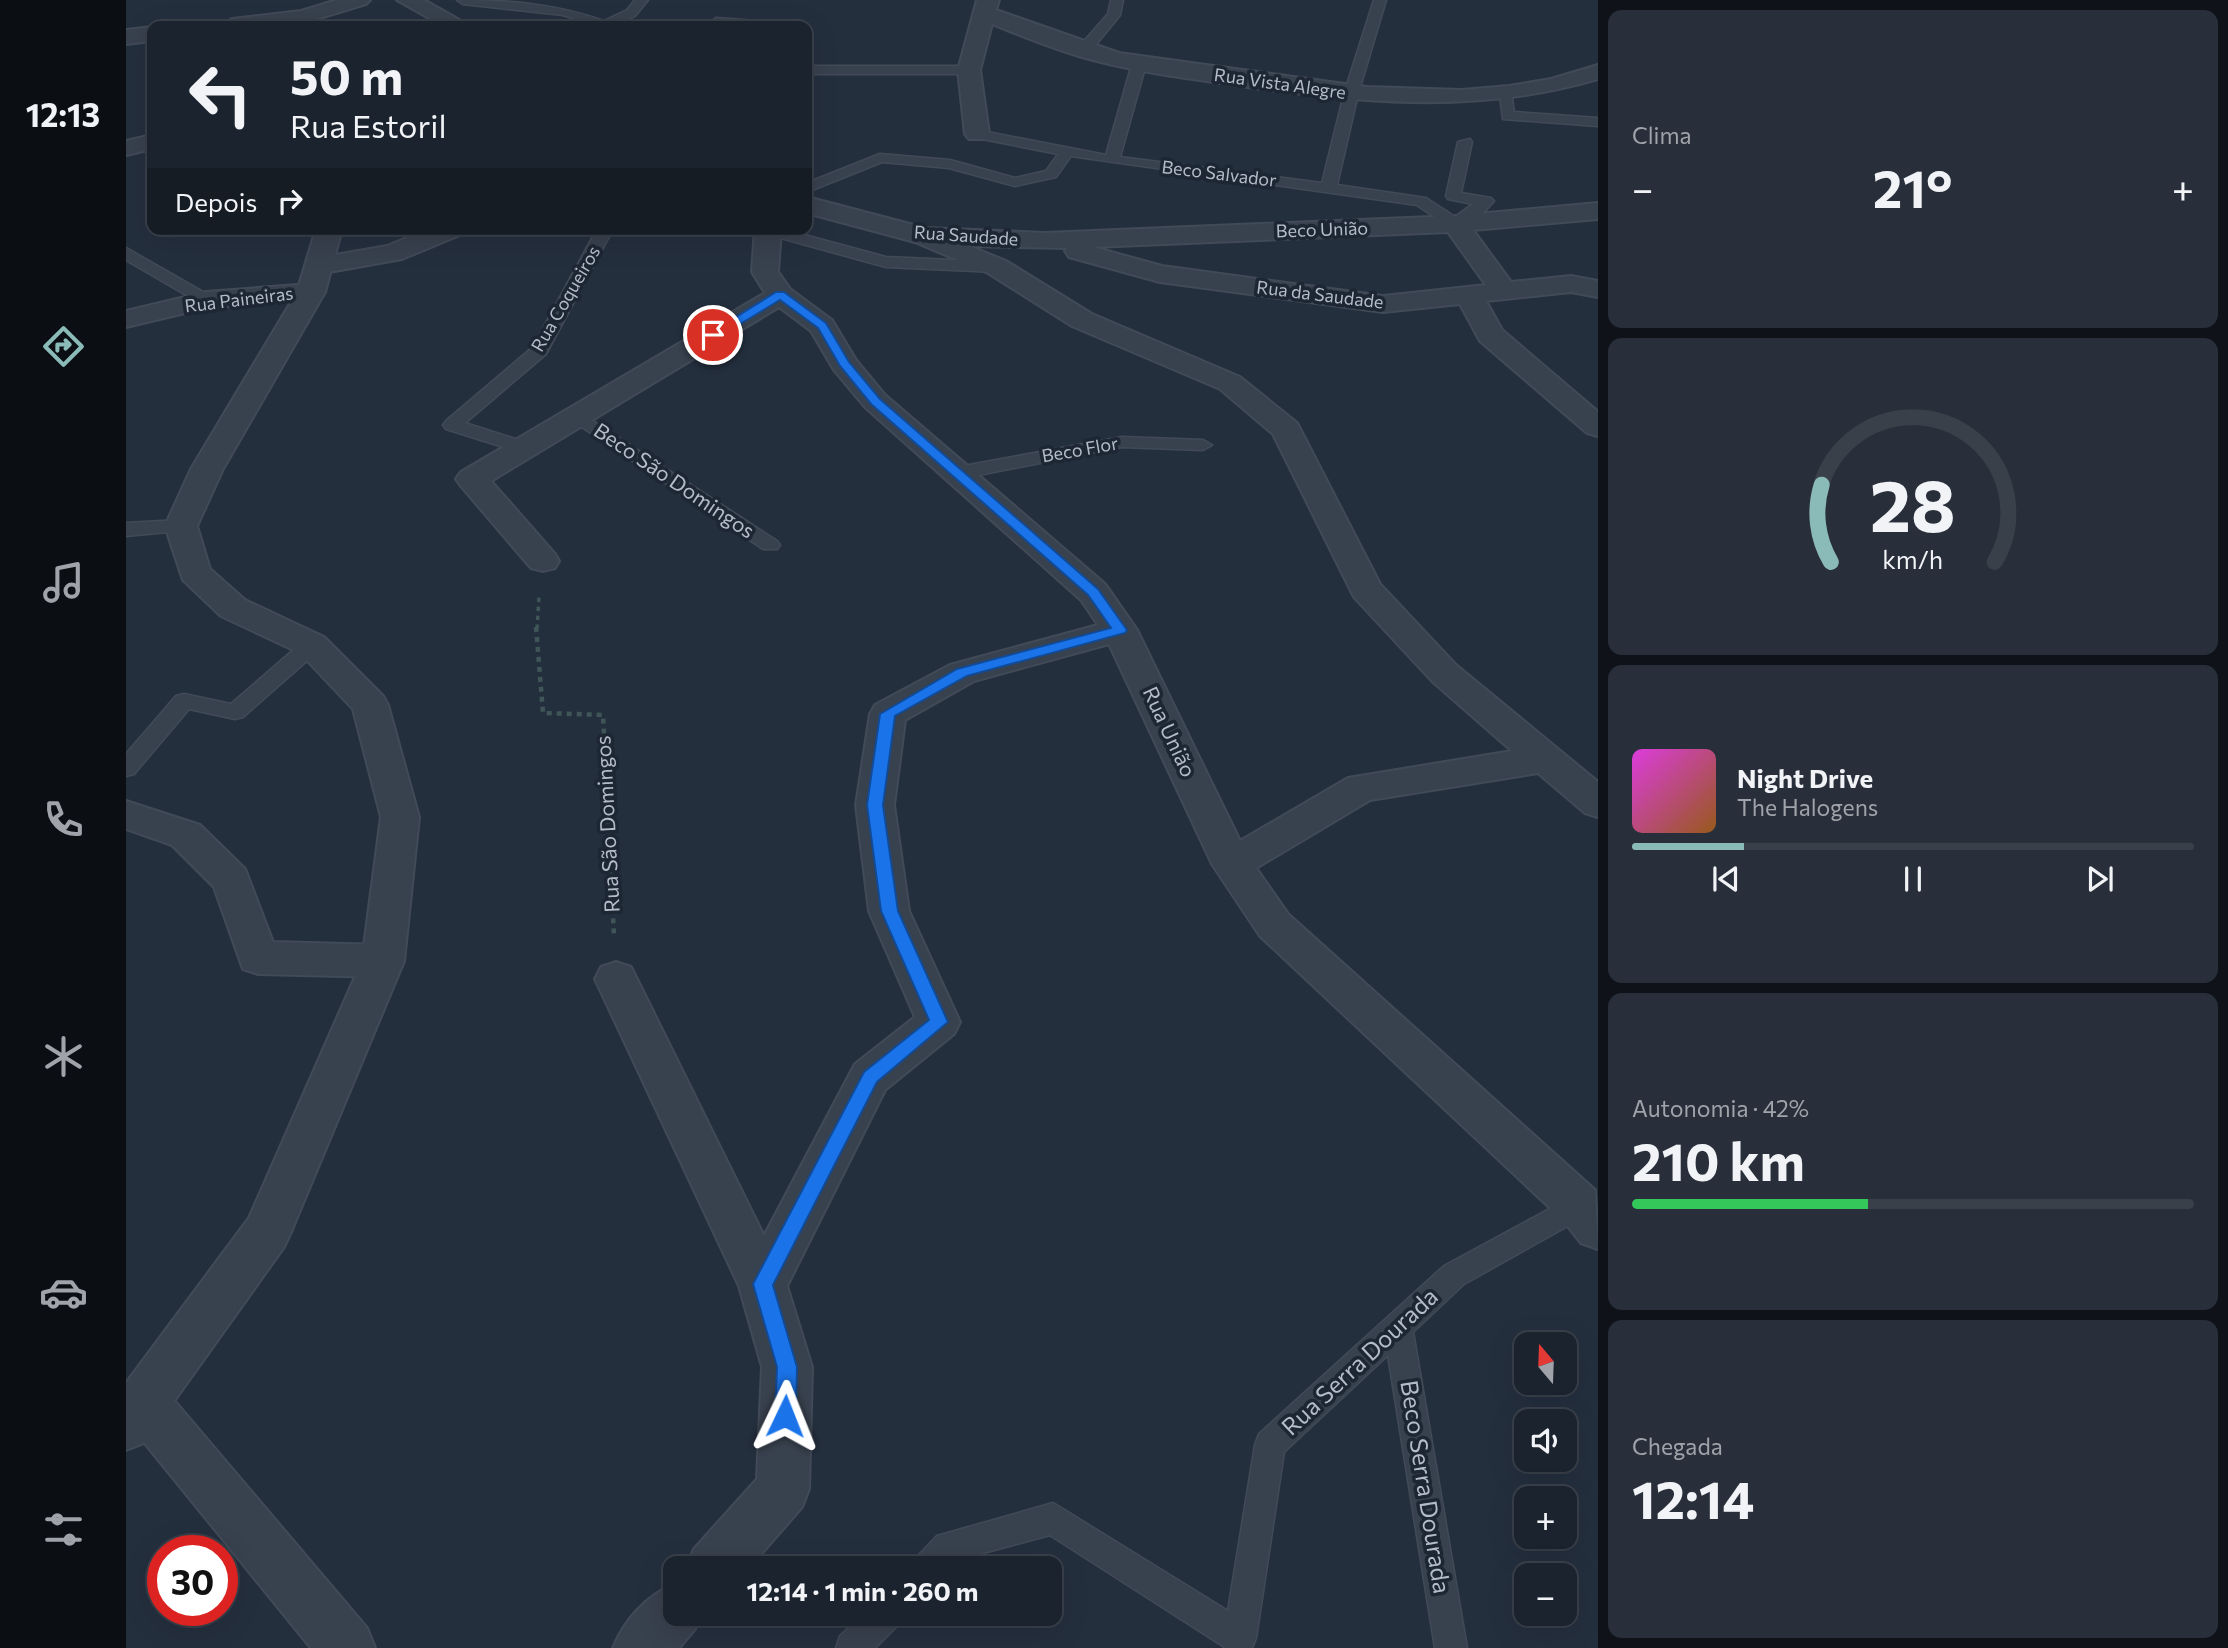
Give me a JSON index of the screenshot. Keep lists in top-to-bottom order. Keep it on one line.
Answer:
{"streets":{"street":["Rua Vista Alegre","Beco União","Rua Saudade","Rua da Saudade","Rua Paineiras","Rua União"],"lane":["Beco Salvador","Rua Coqueiros","Beco Flor","Beco São Domingos","Rua Serra Dourada","Beco Serra Dourada"],"path":["Rua São Domingos"]},"crossings":[["Beco Salvador","Beco União"],["Beco União","Rua Saudade"],["Beco União","Rua da Saudade"],["Rua Saudade","Rua da Saudade"],["Beco Flor","Rua União"],["Rua União","Rua Serra Dourada"],["Rua Serra Dourada","Beco Serra Dourada"]],"north":"top","page":{"tabs":"12:13","tile":["Clima",["Autonomia · 42%","210 km"],["Chegada","12:14"]],"turn":["50 m","Rua Estoril"],"heat":["−","21°","+"],"then":"Depois","song":["Night Drive","The Halogens"],"map_buttons":["+","−"],"limit":"30","trip":"12:14 · 1 min · 260 m","gauge":["28","km/h"]}}
